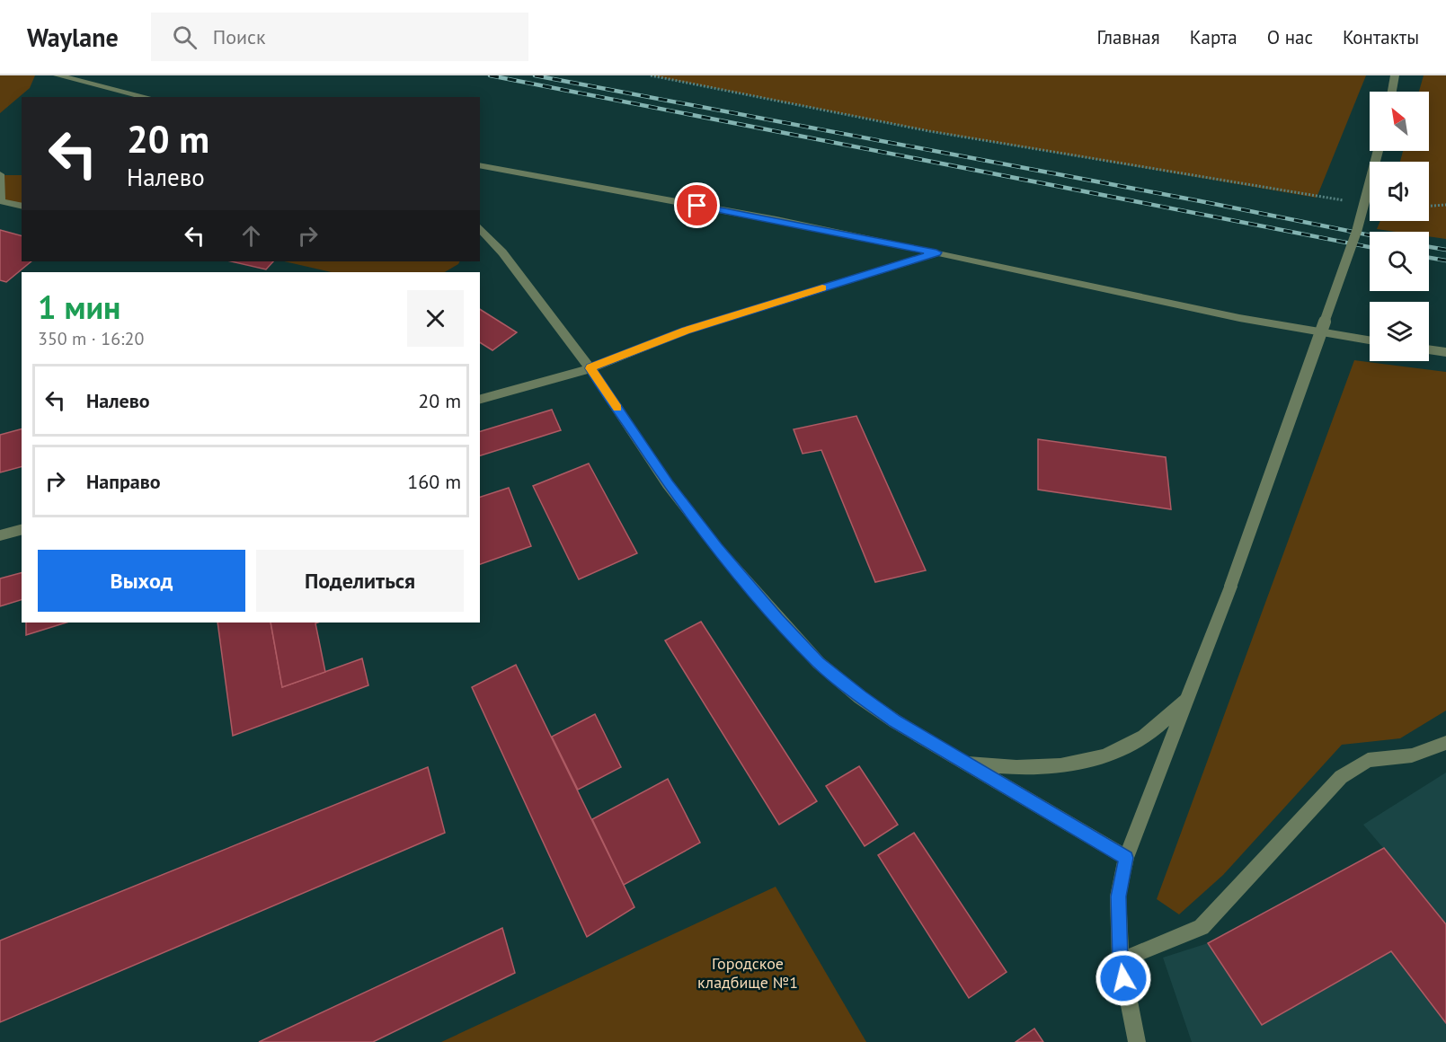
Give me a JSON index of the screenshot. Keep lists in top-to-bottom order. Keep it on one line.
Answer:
{"parks":["Городское кладбище №1"],"north":"top left","page":{"header":"Waylane","search":"Поиск","nav":["Главная","Карта","О нас","Контакты"],"turn":["20 m","Налево"],"heading":["1 мин","350 m · 16:20"],"list":[{"name":"Налево","value":"20 m"},{"name":"Направо","value":"160 m"}],"buttons":["Выход","Поделиться"]}}
